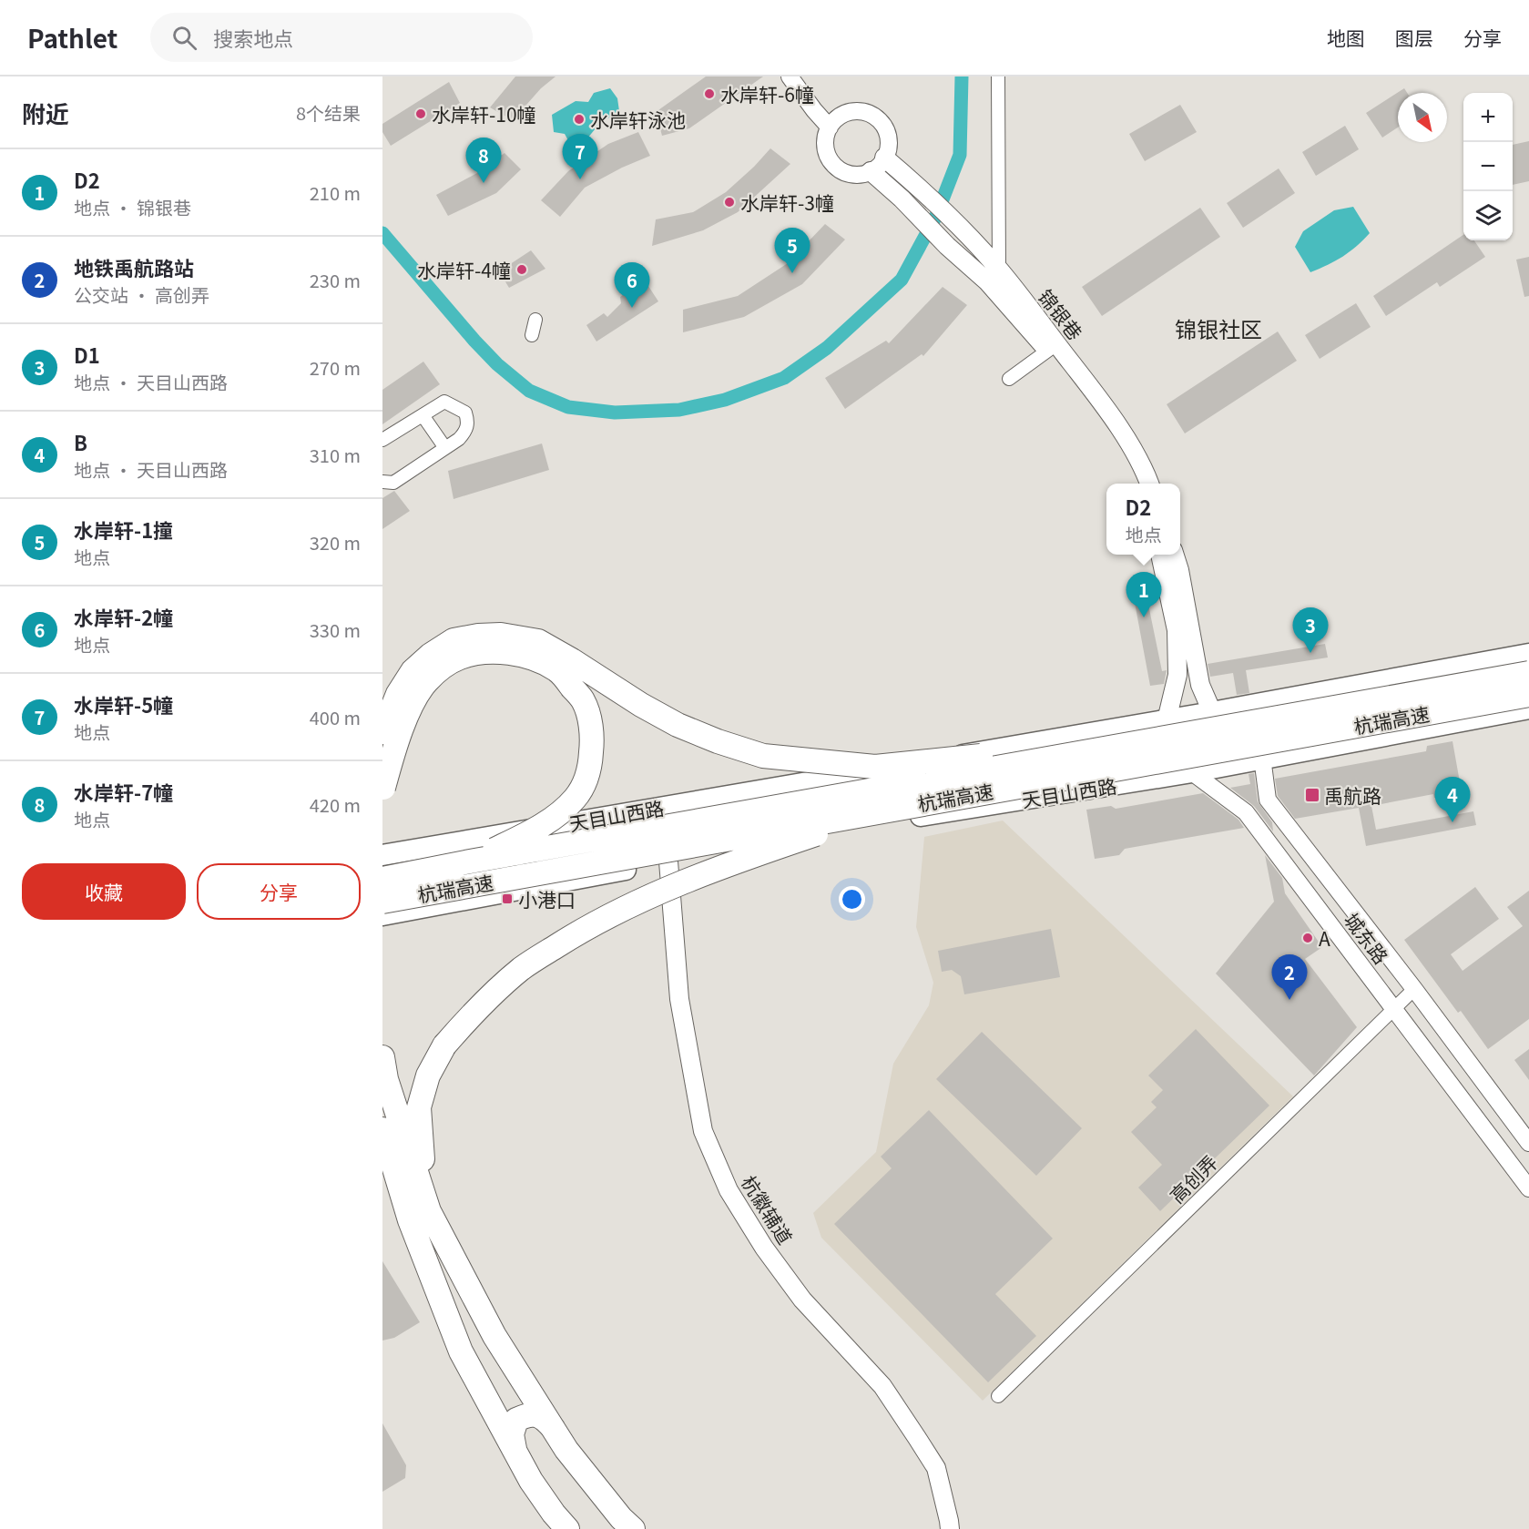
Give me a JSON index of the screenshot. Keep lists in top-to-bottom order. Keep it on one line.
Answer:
{"streets":{"highway":["杭瑞高速","天目山西路"],"main road":["锦银巷","杭徽辅道"],"street":["城东路","高创弄"]},"crossings":[["杭瑞高速","天目山西路"],["杭瑞高速","城东路"],["天目山西路","城东路"],["天目山西路","杭徽辅道"],["城东路","高创弄"]],"districts":["锦银社区"],"places":{"other":["水岸轩-6幢","水岸轩-10幢","水岸轩泳池","水岸轩-3幢","水岸轩-4幢","A"],"transit":["禹航路","小港口"]},"north":"bottom right","page":{"header":"Pathlet","search":"搜索地点","nav":["地图","图层","分享"],"heading":["附近","8个结果"],"map_buttons":["+","−"],"pins":["7","8","5","6","1","3","4","2"],"list":[{"mark":"1","name":"D2","note":"地点 · 锦银巷","value":"210 m"},{"mark":"2","name":"地铁禹航路站","note":"公交站 · 高创弄","value":"230 m"},{"mark":"3","name":"D1","note":"地点 · 天目山西路","value":"270 m"},{"mark":"4","name":"B","note":"地点 · 天目山西路","value":"310 m"},{"mark":"5","name":"水岸轩-1撞","note":"地点","value":"320 m"},{"mark":"6","name":"水岸轩-2幢","note":"地点","value":"330 m"},{"mark":"7","name":"水岸轩-5幢","note":"地点","value":"400 m"},{"mark":"8","name":"水岸轩-7幢","note":"地点","value":"420 m"}],"popup":["D2","地点"],"buttons":["收藏","分享"]}}
